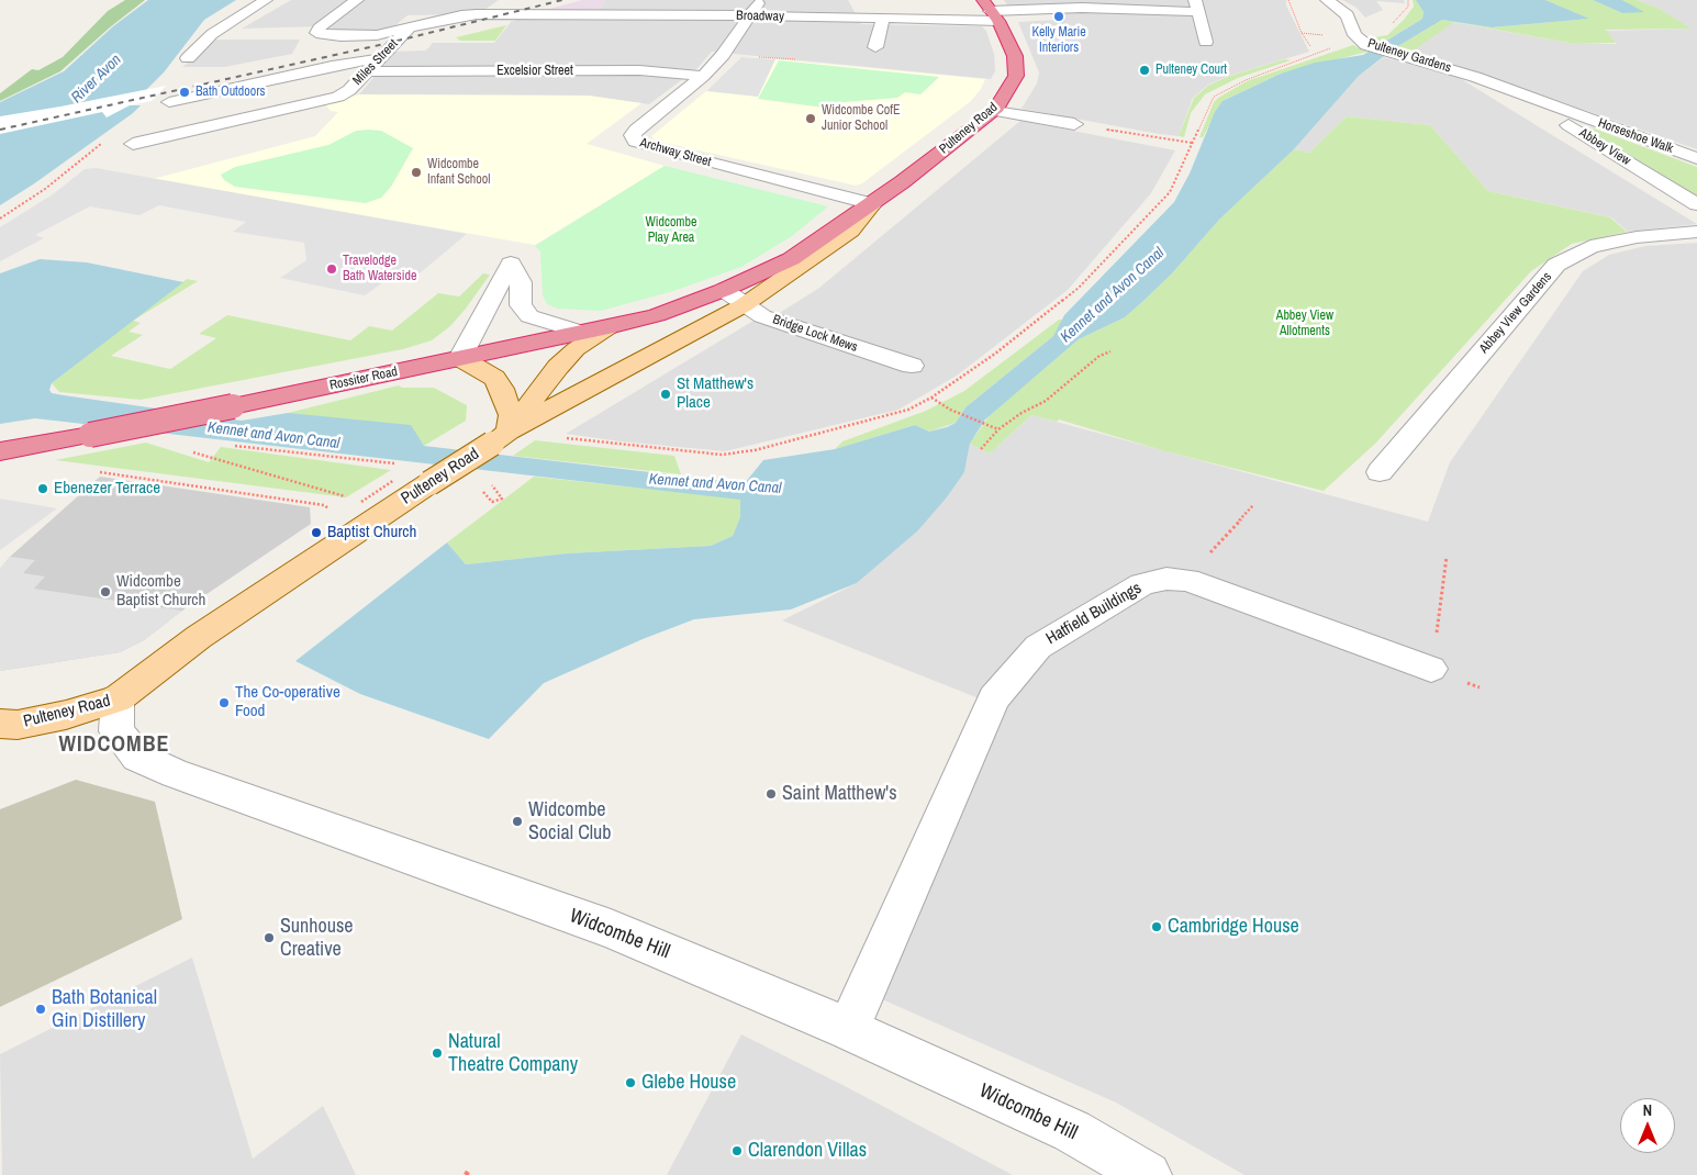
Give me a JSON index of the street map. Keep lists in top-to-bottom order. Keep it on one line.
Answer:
{"streets":{"highway":["Pulteney Road","Rossiter Road"],"street":["Broadway","Pulteney Gardens","Miles Street","Excelsior Street","Horseshoe Walk","Abbey View","Archway Street","Abbey View Gardens","Bridge Lock Mews","Hatfield Buildings","Widcombe Hill"]},"crossings":[["Broadway","Miles Street"],["Broadway","Pulteney Road"],["Broadway","Archway Street"],["Pulteney Gardens","Horseshoe Walk"],["Pulteney Gardens","Abbey View"],["Miles Street","Excelsior Street"],["Excelsior Street","Archway Street"],["Pulteney Road","Archway Street"],["Pulteney Road","Bridge Lock Mews"],["Pulteney Road","Rossiter Road"],["Pulteney Road","Widcombe Hill"],["Horseshoe Walk","Abbey View"],["Bridge Lock Mews","Rossiter Road"],["Hatfield Buildings","Widcombe Hill"]],"districts":["WIDCOMBE"],"water":["River Avon","Kennet and Avon Canal"],"parks":["Widcombe Play Area","Abbey View Allotments"],"places":["Kelly Marie Interiors","Pulteney Court","Bath Outdoors","Widcombe CofE Junior School","Widcombe Infant School","Travelodge Bath Waterside","St Matthew's Place","Ebenezer Terrace","Baptist Church","Widcombe Baptist Church","The Co-operative Food","Saint Matthew's","Widcombe Social Club","Cambridge House","Sunhouse Creative","Bath Botanical Gin Distillery","Natural Theatre Company","Glebe House","Clarendon Villas"],"north":"top"}
